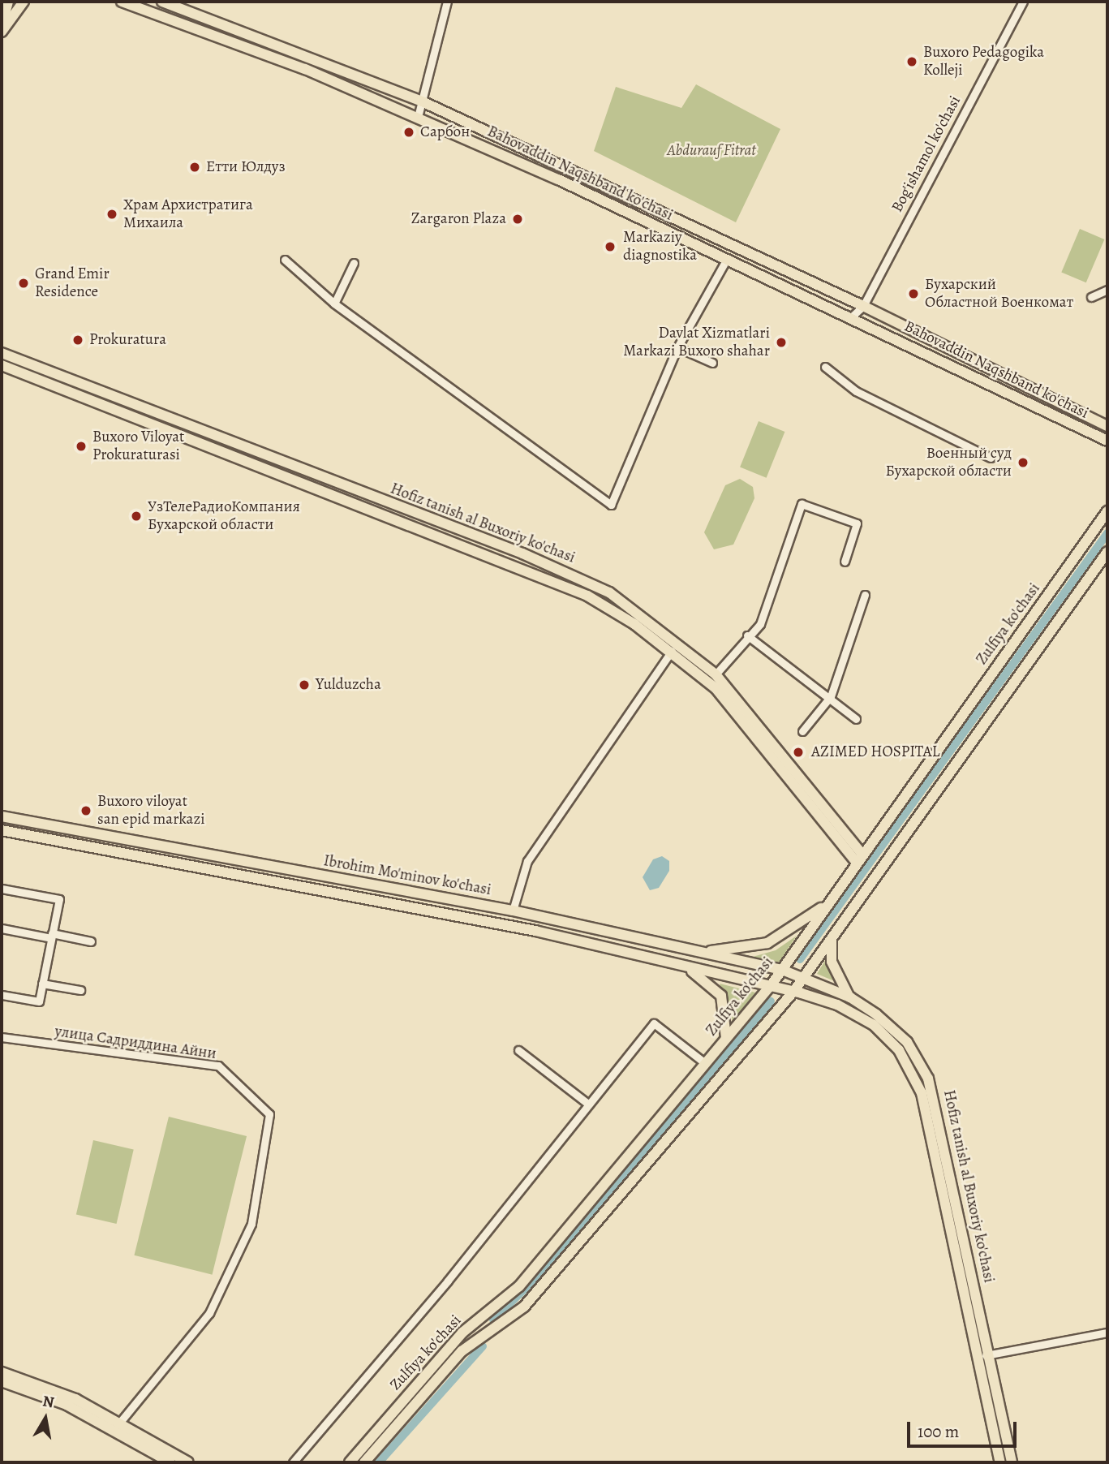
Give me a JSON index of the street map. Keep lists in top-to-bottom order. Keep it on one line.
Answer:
{"streets":{"main road":["Bahovaddin Naqshband ko'chasi","Hofiz tanish al Buxoriy ko'chasi","Zulfiya ko'chasi","Ibrohim Mo'minov ko'chasi"],"street":["Bog'ishamol ko'chasi","улица Садриддина Айни"]},"crossings":[["Bog'ishamol ko'chasi","Bahovaddin Naqshband ko'chasi"],["Hofiz tanish al Buxoriy ko'chasi","Zulfiya ko'chasi"],["Hofiz tanish al Buxoriy ko'chasi","Ibrohim Mo'minov ko'chasi"],["Zulfiya ko'chasi","Ibrohim Mo'minov ko'chasi"]],"parks":["Abdurauf Fitrat"],"places":["Buxoro Pedagogika Kolleji","Сарбон","Етти Юлдуз","Храм Архистратига Михаила","Zargaron Plaza","Markaziy diagnostika","Grand Emir Residence","Бухарский Областной Военкомат","Prokuratura","Davlat Xizmatlari Markazi Buxoro shahar","Buxoro Viloyat Prokuraturasi","Военный суд Бухарской области","УзТелеРадиоКомпания Бухарской области","Yulduzcha","AZIMED HOSPITAL","Buxoro viloyat san epid markazi"],"scale_bar":"100 m","north":"top"}
